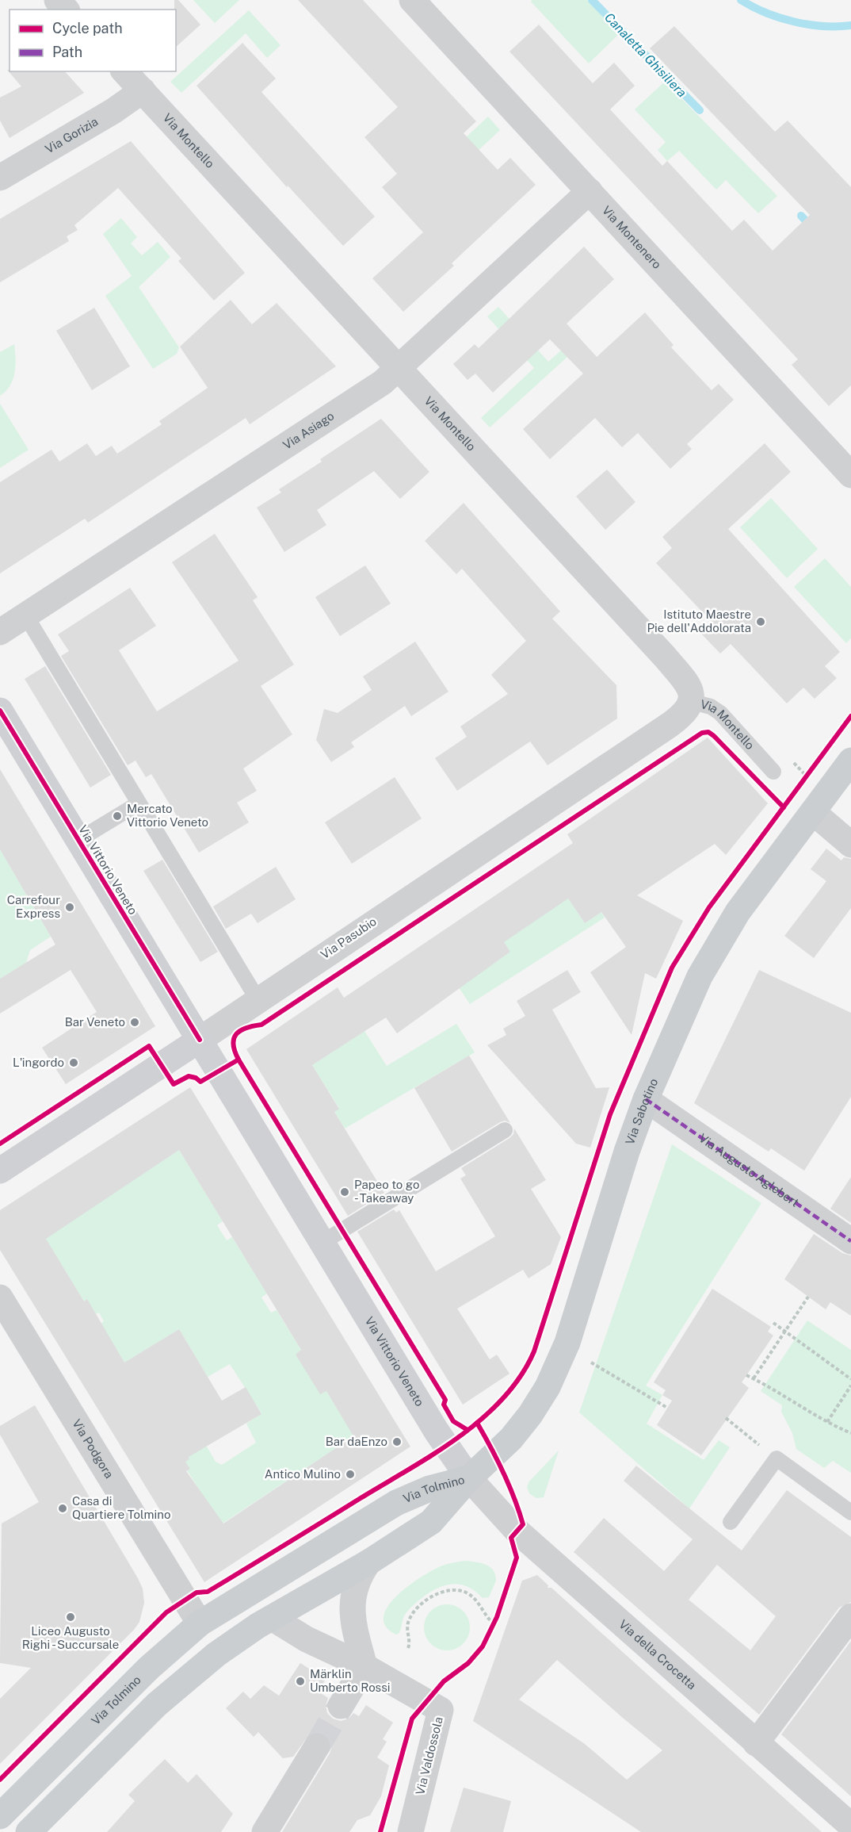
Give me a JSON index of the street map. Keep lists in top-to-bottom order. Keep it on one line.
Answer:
{"streets":{"main road":["Via Sabotino","Via Tolmino"],"street":["Via Gorizia","Via Montello","Via Montenero","Via Asiago","Via Vittorio Veneto","Via Pasubio","Via Augusto Aglebert","Via Podgora","Via della Crocetta","Via Valdossola"]},"crossings":[["Via Gorizia","Via Montello"],["Via Montello","Via Asiago"],["Via Montello","Via Pasubio"],["Via Montenero","Via Asiago"],["Via Vittorio Veneto","Via Pasubio"],["Via Vittorio Veneto","Via Sabotino"],["Via Vittorio Veneto","Via Tolmino"],["Via Vittorio Veneto","Via della Crocetta"],["Via Sabotino","Via Augusto Aglebert"],["Via Sabotino","Via Tolmino"],["Via Sabotino","Via della Crocetta"],["Via Podgora","Via Tolmino"],["Via Tolmino","Via della Crocetta"],["Via Tolmino","Via Valdossola"]],"water":["Canaletta Ghisiliera"],"places":["Istituto Maestre Pie dell'Addolorata","Mercato Vittorio Veneto","Carrefour Express","Bar Veneto","L'ingordo","Papeo to go - Takeaway","Bar daEnzo","Antico Mulino","Casa di Quartiere Tolmino","Liceo Augusto Righi - Succursale","Märklin Umberto Rossi"],"legend":["Cycle path","Path"]}
